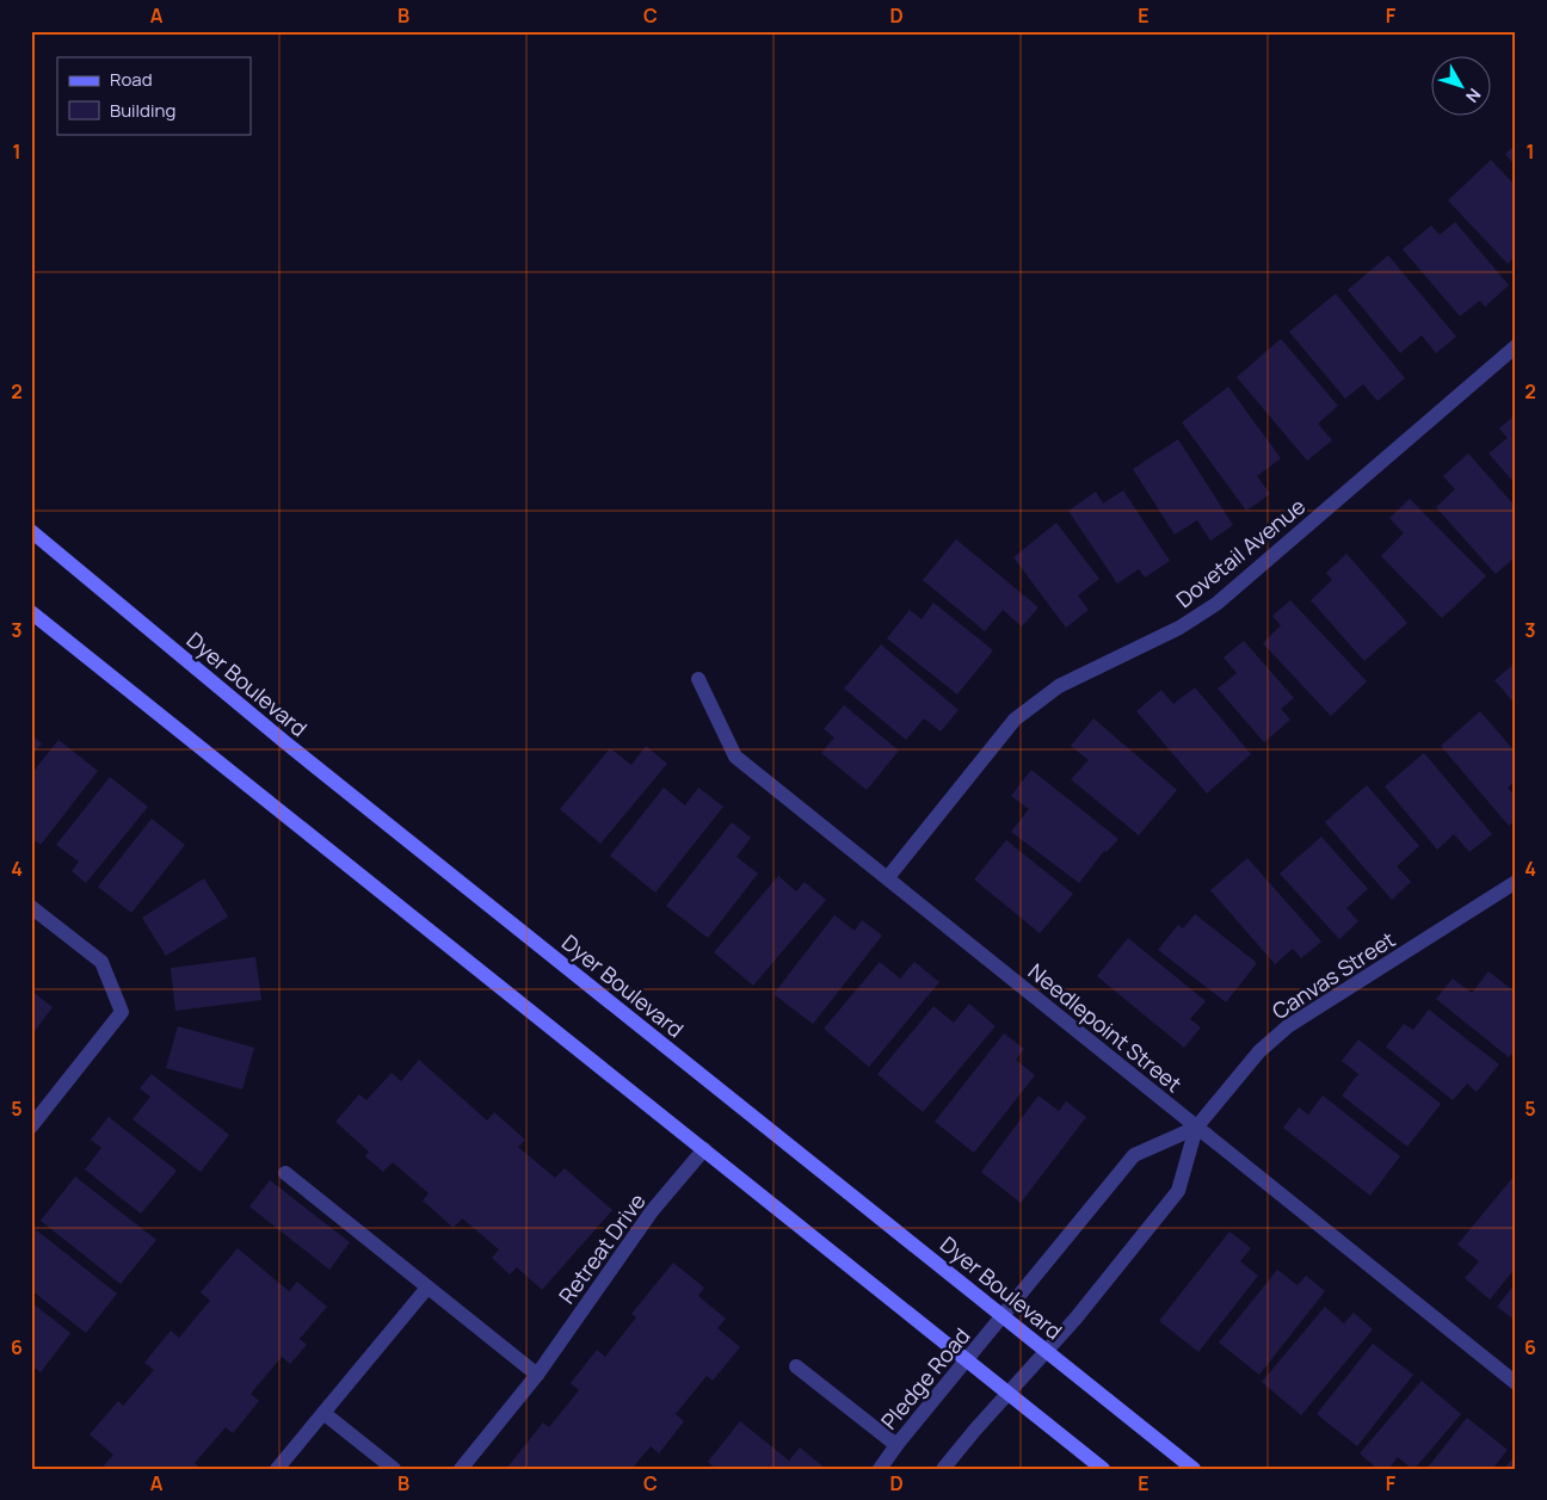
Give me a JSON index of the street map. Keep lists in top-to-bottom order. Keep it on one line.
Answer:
{"streets":{"main road":["Dyer Boulevard"],"street":["Dovetail Avenue","Canvas Street","Needlepoint Street","Retreat Drive","Pledge Road"]},"crossings":[["Dovetail Avenue","Needlepoint Street"],["Dyer Boulevard","Canvas Street"],["Dyer Boulevard","Pledge Road"],["Canvas Street","Needlepoint Street"],["Canvas Street","Pledge Road"]],"legend":["Road","Building"],"north":"bottom right","grid":{"columns":["A","B","C","D","E","F"],"rows":["1","2","3","4","5","6"]}}
